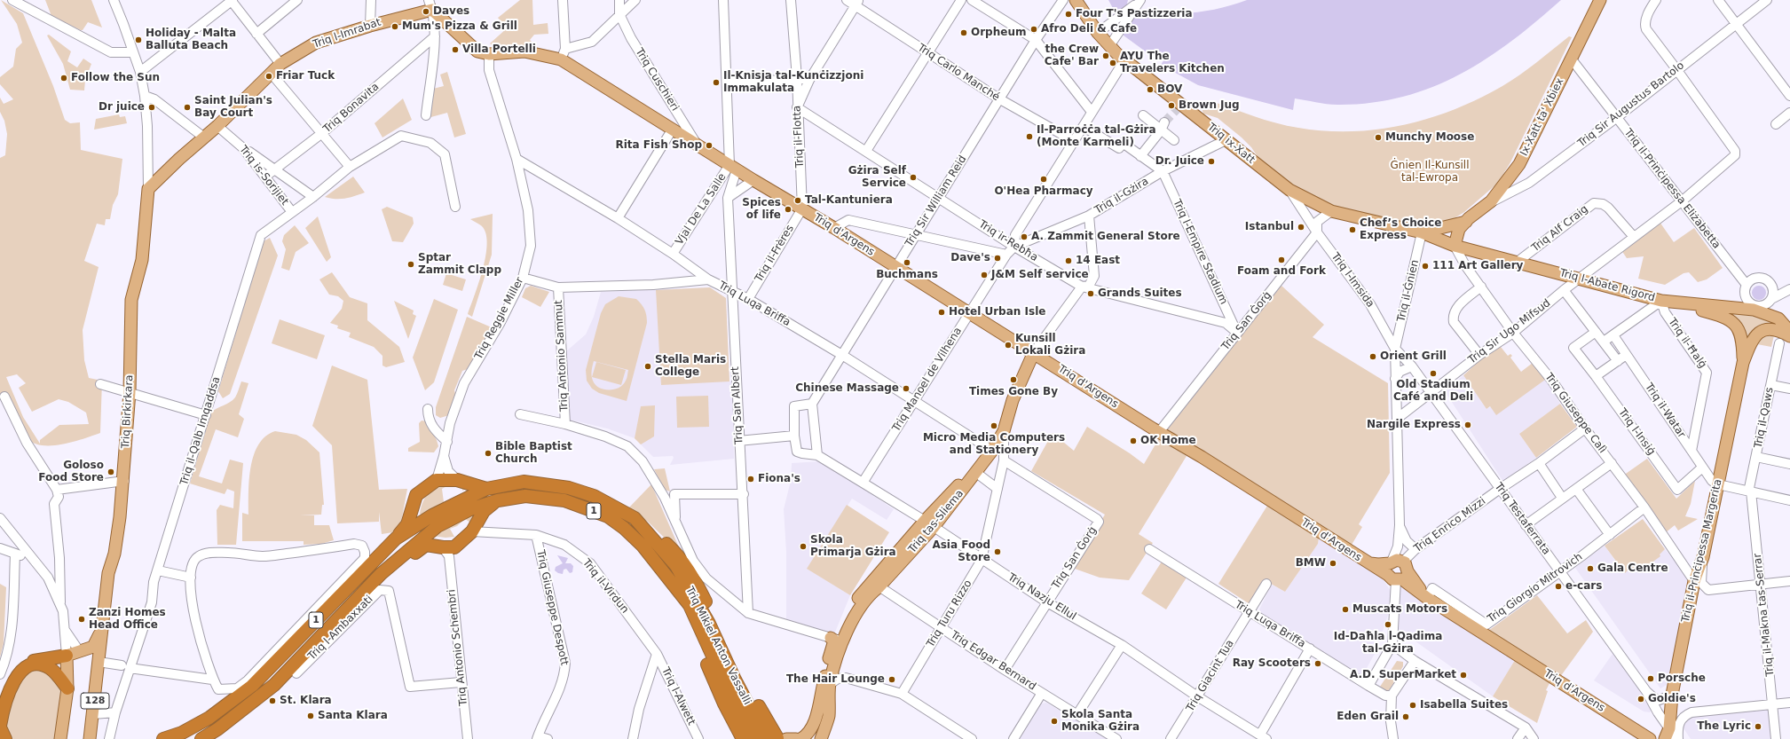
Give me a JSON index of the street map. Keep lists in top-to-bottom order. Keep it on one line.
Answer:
{"streets":{"highway":["1","Triq Mikiel Anton Vassalli"],"main road":["Triq l-Imrabat","Ix-Xatt ta' Xbiex","Triq ix-Xatt","Triq d'Argens","Triq l-Abate Rigord","Triq Birkirkara","Triq tas-Sliema","Triq il-Prinċipessa Margerita","128"],"street":["Triq Carlo Manché","Triq Cuschieri","Triq Sir Augustus Bartolo","Triq Bonavita","Triq il-Flotta","Triq is-Sorijiet","Triq il-Prinċipessa Eliżabetta","Triq il-Gżira","Triq Sir William Reid","Vjal De La Salle","Triq Alf Craig","Triq ir-Rebħa","Triq l-Empire Stadium","Triq il-Frères","Triq l-Imsida","Triq il-Ġnien","Triq Luqa Briffa","Triq Reggie Miller","Triq San Ġorġ","Triq Sir Ugo Mifsud","Triq il-Ħalġ","Triq Antonio Sammut","Triq Manoel de Vilhena","Triq San Albert","Triq iI-Watar","Triq Giuseppe Calì","Triq il-Qaws","Triq il-Qalb Imqaddsa","Triq l-Insiġ","Triq Testaferrata","Triq Enrico Mizzi","Triq il-Virdun","Triq Giorgio Mitrovich","Triq Nazju Ellul","Triq Giuseppe Despott","Triq Turu Rizzo","Triq il-Makna tas-Serrar","Triq l-Ambaxxati","Triq Antonio Schembri","Triq Edgar Bernard","Triq Giacint Tua","Triq l-Alwett"]},"crossings":[["Triq l-Imrabat","Triq is-Sorijiet"],["Triq l-Imrabat","Triq Birkirkara"],["Triq Carlo Manché","Triq Sir William Reid"],["Triq Cuschieri","Triq d'Argens"],["Triq Sir Augustus Bartolo","Ix-Xatt ta' Xbiex"],["Triq Sir Augustus Bartolo","Triq il-Prinċipessa Eliżabetta"],["Triq Sir Augustus Bartolo","Triq Sir Ugo Mifsud"],["Triq Bonavita","Triq is-Sorijiet"],["Ix-Xatt ta' Xbiex","Triq ix-Xatt"],["Ix-Xatt ta' Xbiex","Triq il-Prinċipessa Eliżabetta"],["Ix-Xatt ta' Xbiex","Triq l-Abate Rigord"],["Ix-Xatt ta' Xbiex","Triq il-Ġnien"],["Ix-Xatt ta' Xbiex","Triq Giuseppe Calì"],["Triq il-Flotta","Triq d'Argens"],["Triq il-Flotta","Triq ir-Rebħa"],["Triq il-Flotta","Triq il-Frères"],["Triq ix-Xatt","Triq il-Gżira"],["Triq ix-Xatt","Triq l-Imsida"],["Triq ix-Xatt","Triq l-Abate Rigord"],["Triq ix-Xatt","Triq il-Ġnien"],["Triq ix-Xatt","Triq San Ġorġ"],["Triq is-Sorijiet","Triq il-Qalb Imqaddsa"],["Triq il-Prinċipessa Eliżabetta","Triq Sir Ugo Mifsud"],["Triq il-Gżira","Triq ir-Rebħa"],["Triq il-Gżira","Triq l-Empire Stadium"],["Triq il-Gżira","Triq Manoel de Vilhena"],["Triq il-Gżira","Triq tas-Sliema"],["Triq Sir William Reid","Triq d'Argens"],["Triq Sir William Reid","Triq ir-Rebħa"],["Triq Sir William Reid","Triq Luqa Briffa"],["Vjal De La Salle","Triq d'Argens"],["Vjal De La Salle","Triq Luqa Briffa"],["Vjal De La Salle","Triq San Albert"],["Triq Alf Craig","Triq l-Abate Rigord"],["Triq Alf Craig","Triq Sir Ugo Mifsud"],["Triq d'Argens","Triq il-Frères"],["Triq d'Argens","Triq l-Imsida"],["Triq d'Argens","Triq San Ġorġ"],["Triq d'Argens","Triq Manoel de Vilhena"],["Triq d'Argens","Triq San Albert"],["Triq d'Argens","Triq tas-Sliema"],["Triq d'Argens","Triq Enrico Mizzi"],["Triq d'Argens","Triq Giorgio Mitrovich"],["Triq ir-Rebħa","Triq l-Empire Stadium"],["Triq ir-Rebħa","Triq San Ġorġ"],["Triq ir-Rebħa","Triq Manoel de Vilhena"],["Triq ir-Rebħa","Triq tas-Sliema"],["Triq l-Empire Stadium","Triq San Ġorġ"],["Triq il-Frères","Triq Luqa Briffa"],["Triq l-Imsida","Triq il-Ġnien"],["Triq l-Imsida","Triq San Ġorġ"],["Triq l-Imsida","Triq Sir Ugo Mifsud"],["Triq l-Imsida","Triq Testaferrata"],["Triq l-Imsida","Triq Enrico Mizzi"],["Triq l-Abate Rigord","Triq il-Ġnien"],["Triq l-Abate Rigord","Triq Sir Ugo Mifsud"],["Triq l-Abate Rigord","Triq il-Ħalġ"],["Triq l-Abate Rigord","Triq Giuseppe Calì"],["Triq l-Abate Rigord","Triq il-Prinċipessa Margerita"],["Triq il-Ġnien","Triq Testaferrata"],["Triq Luqa Briffa","Triq Reggie Miller"],["Triq Luqa Briffa","Triq Manoel de Vilhena"],["Triq Luqa Briffa","Triq San Albert"],["Triq Luqa Briffa","Triq tas-Sliema"],["Triq Luqa Briffa","Triq Giacint Tua"],["Triq Reggie Miller","1"],["Triq San Ġorġ","Triq Nazju Ellul"],["Triq San Ġorġ","Triq Turu Rizzo"],["Triq San Ġorġ","Triq Edgar Bernard"],["Triq Sir Ugo Mifsud","Triq Giuseppe Calì"],["Triq Sir Ugo Mifsud","Triq Testaferrata"],["Triq il-Ħalġ","Triq iI-Watar"],["Triq il-Ħalġ","Triq il-Prinċipessa Margerita"],["Triq Manoel de Vilhena","Triq Nazju Ellul"],["Triq iI-Watar","Triq l-Insiġ"],["Triq iI-Watar","Triq il-Prinċipessa Margerita"],["Triq Birkirkara","128"],["Triq Giuseppe Calì","Triq Enrico Mizzi"],["Triq Giuseppe Calì","Triq il-Prinċipessa Margerita"],["Triq Giuseppe Calì","Triq Giorgio Mitrovich"],["Triq il-Qaws","Triq il-Makna tas-Serrar"],["1","Triq il-Virdun"],["1","Triq Mikiel Anton Vassalli"],["1","Triq Antonio Schembri"],["Triq Testaferrata","Triq Enrico Mizzi"],["Triq Testaferrata","Triq il-Prinċipessa Margerita"],["Triq Testaferrata","Triq Giorgio Mitrovich"],["Triq tas-Sliema","Triq Nazju Ellul"],["Triq tas-Sliema","Triq Turu Rizzo"],["Triq tas-Sliema","Triq Edgar Bernard"],["Triq il-Virdun","Triq Giuseppe Despott"],["Triq il-Virdun","Triq l-Alwett"],["Triq Nazju Ellul","Triq Turu Rizzo"],["Triq Nazju Ellul","Triq Giacint Tua"],["Triq Turu Rizzo","Triq Edgar Bernard"],["Triq l-Ambaxxati","Triq Antonio Schembri"]],"parks":["Ġnien Il-Kunsill tal-Ewropa"],"places":["Daves","Four T's Pastizzeria","Mum's Pizza & Grill","Afro Deli & Cafe","Orpheum","Holiday - Malta Balluta Beach","Villa Portelli","the Crew Cafe' Bar","AYU The Travelers Kitchen","Friar Tuck","Follow the Sun","Il-Knisja tal-Kunċizzjoni Immakulata","BOV","Brown Jug","Dr juice","Saint Julian's Bay Court","Il-Parroċċa tal-Gżira (Monte Karmeli)","Munchy Moose","Rita Fish Shop","Dr. Juice","Gżira Self Service","O'Hea Pharmacy","Tal-Kantuniera","Spices of life","Istanbul","Chef’s Choice Express","A. Zammit General Store","Dave's","Foam and Fork","14 East","Buchmans","Sptar Zammit Clapp","111 Art Gallery","J&M Self service","Grands Suites","Hotel Urban Isle","Kunsill Lokali Gżira","Orient Grill","Stella Maris College","Old Stadium Café and Deli","Times Gone By","Chinese Massage","Nargile Express","Micro Media Computers and Stationery","OK Home","Bible Baptist Church","Goloso Food Store","Fiona's","Skola Primarja Gżira","Asia Food Store","BMW","Gala Centre","e-cars","Muscats Motors","Zanzi Homes Head Office","Id-Daħla l-Qadima tal-Gżira","Ray Scooters","A.D. SuperMarket","Porsche","The Hair Lounge","Goldie's","St. Klara","Isabella Suites","Santa Klara","Eden Grail","Skola Santa Monika Gżira","The Lyric"]}
